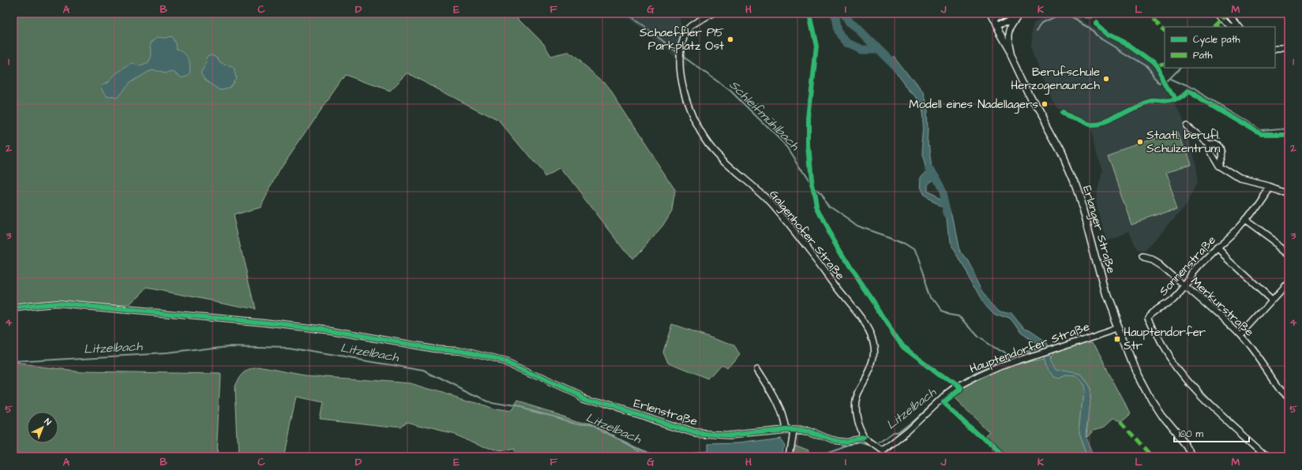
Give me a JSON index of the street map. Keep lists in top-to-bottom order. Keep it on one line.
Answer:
{"streets":{"street":["Erlanger Straße","Galgenhofer Straße","Sonnenstraße","Merkurstraße","Hauptendorfer Straße","Erlenstraße"]},"crossings":[["Erlanger Straße","Hauptendorfer Straße"],["Galgenhofer Straße","Erlenstraße"],["Sonnenstraße","Merkurstraße"]],"water":["Schleifmühlbach","Litzelbach"],"places":{"other":["Schaeffler P15 Parkplatz Ost","Berufschule Herzogenaurach","Modell eines Nadellagers","Staatl. berufl. Schulzentrum"],"transit":["Hauptendorfer Str"]},"legend":["Cycle path","Path"],"scale_bar":"100 m","north":"top right","grid":{"columns":["A","B","C","D","E","F","G","H","I","J","K","L","M"],"rows":["1","2","3","4","5"]}}
